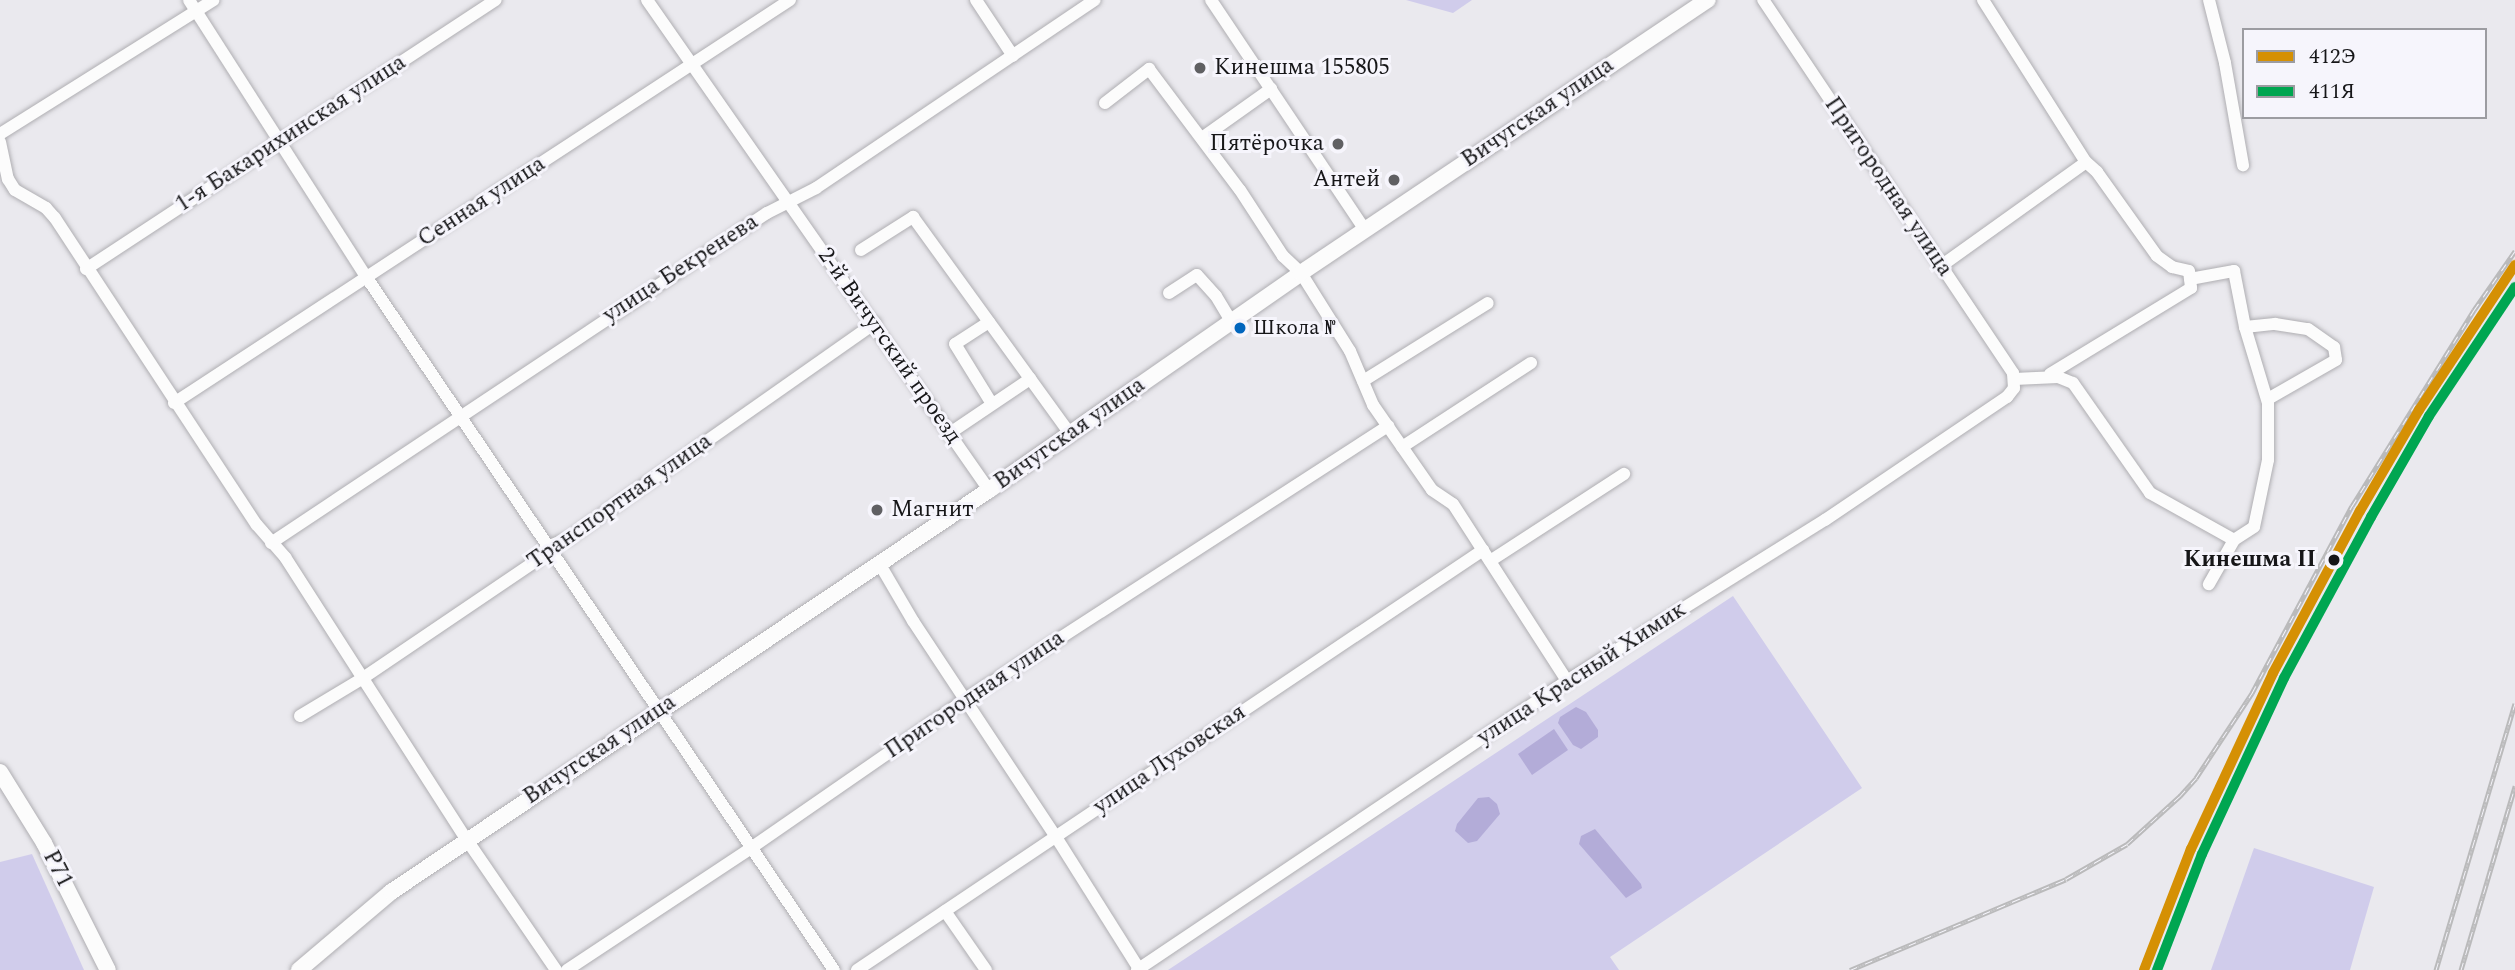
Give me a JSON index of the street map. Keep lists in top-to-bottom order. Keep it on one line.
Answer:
{"streets":{"main road":["Вичугская улица","Р71"],"street":["1-я Бакарихинская улица","Пригородная улица","Сенная улица","улица Бекренева","2-й Вичугский проезд","Транспортная улица","улица Красный Химик","улица Луховская"]},"crossings":[["Вичугская улица","2-й Вичугский проезд"],["Пригородная улица","улица Красный Химик"],["Сенная улица","2-й Вичугский проезд"],["улица Бекренева","2-й Вичугский проезд"],["2-й Вичугский проезд","Транспортная улица"]],"places":["Кинешма 155805","Пятёрочка","Антей","Школа №","Магнит","Кинешма II"],"lines":["transit line 412Э","transit line 411Я"],"legend":["412Э","411Я"]}
